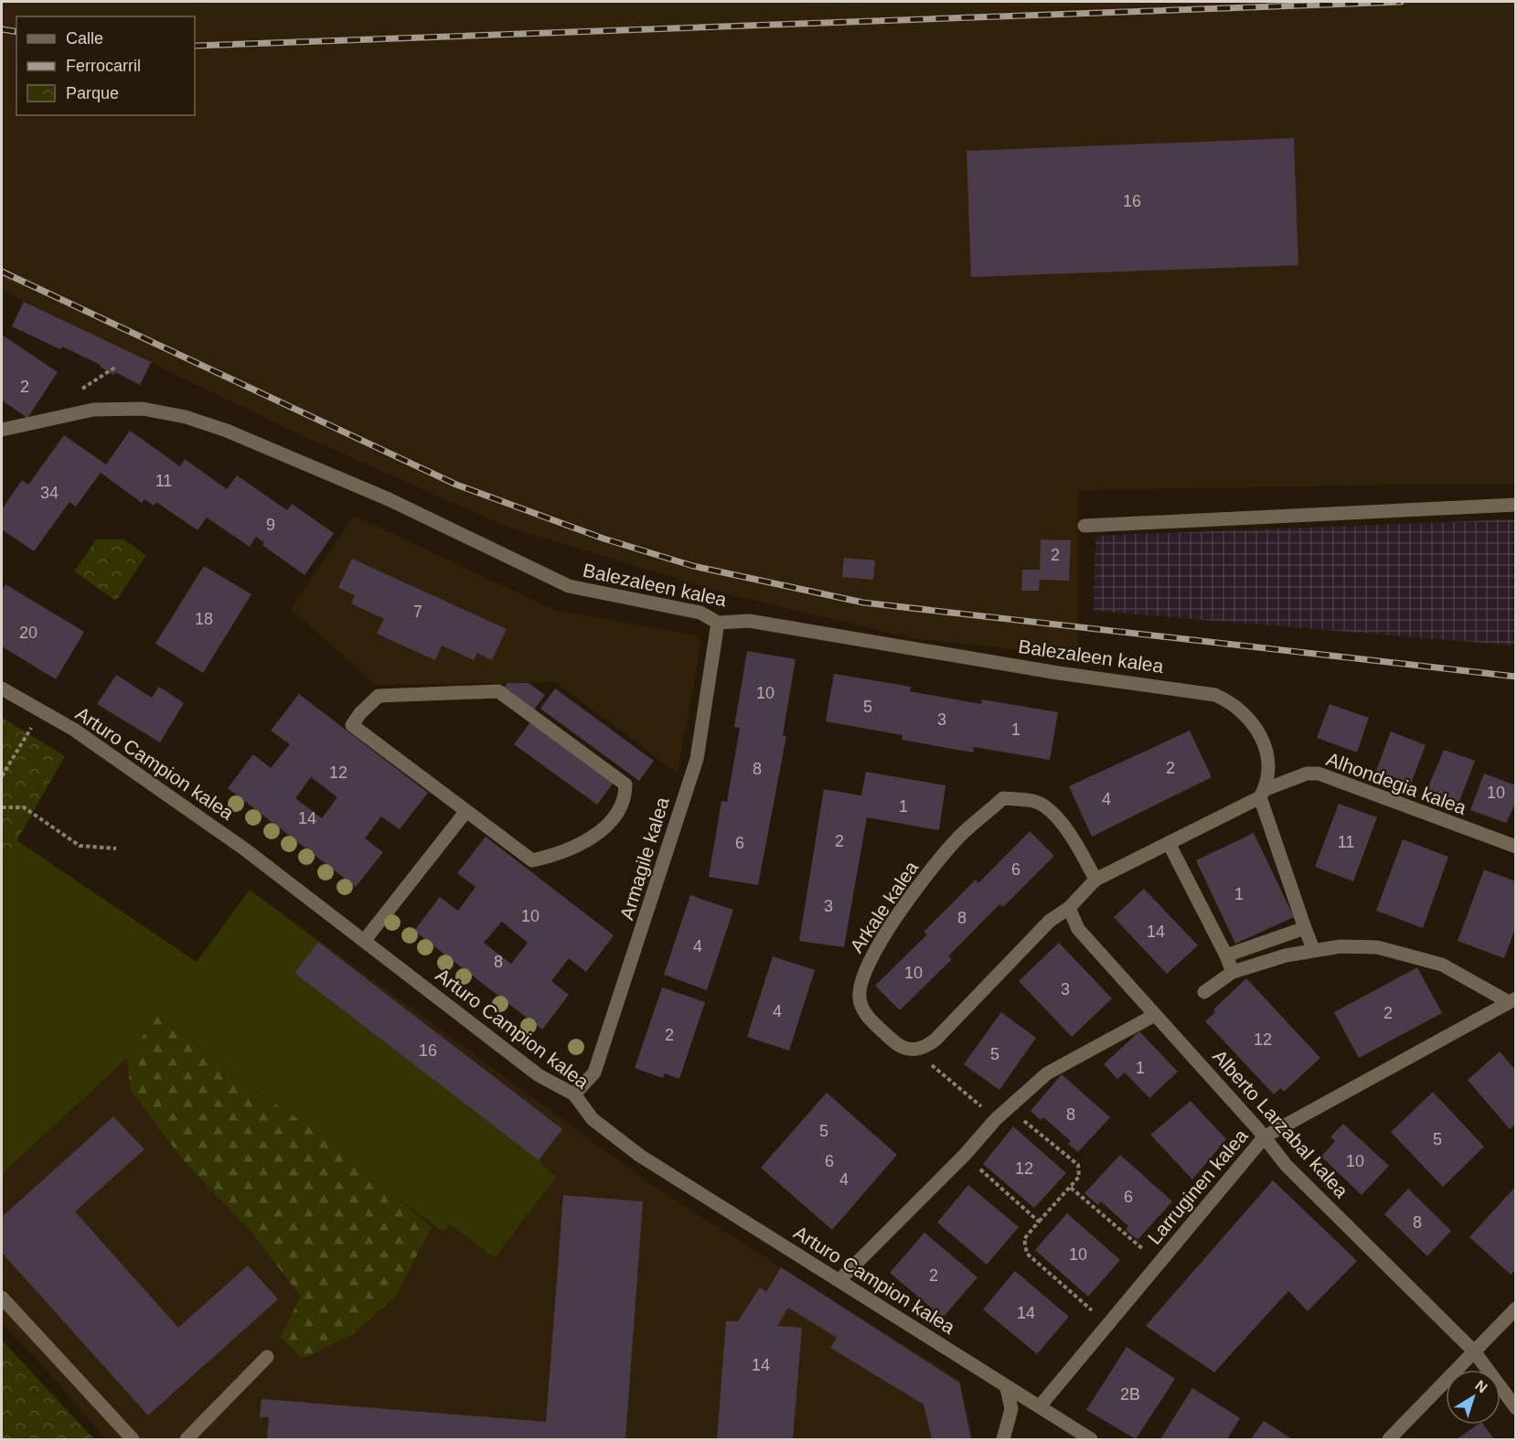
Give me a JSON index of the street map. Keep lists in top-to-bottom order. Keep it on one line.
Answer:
{"streets":{"street":["Balezaleen kalea","Arturo Campion kalea","Alhondegia kalea","Armagile kalea","Arkale kalea","Alberto Larzabal kalea","Larruginen kalea"]},"crossings":[["Balezaleen kalea","Alhondegia kalea"],["Balezaleen kalea","Armagile kalea"],["Balezaleen kalea","Arkale kalea"],["Arturo Campion kalea","Armagile kalea"],["Arturo Campion kalea","Larruginen kalea"],["Alhondegia kalea","Arkale kalea"],["Arkale kalea","Alberto Larzabal kalea"],["Alberto Larzabal kalea","Larruginen kalea"]],"house_numbers":["16","2","11","34","9","2","7","18","20","10","5","3","1","2","8","12","10","4","1","14","2","11","6","6","1","3","10","8","14","4","8","10","3","4","2","2","12","16","5","1","8","5","5","6","10","12","4","6","8","10","2","14","14","2B"],"legend":["Calle","Ferrocarril","Parque"],"north":"top right"}
